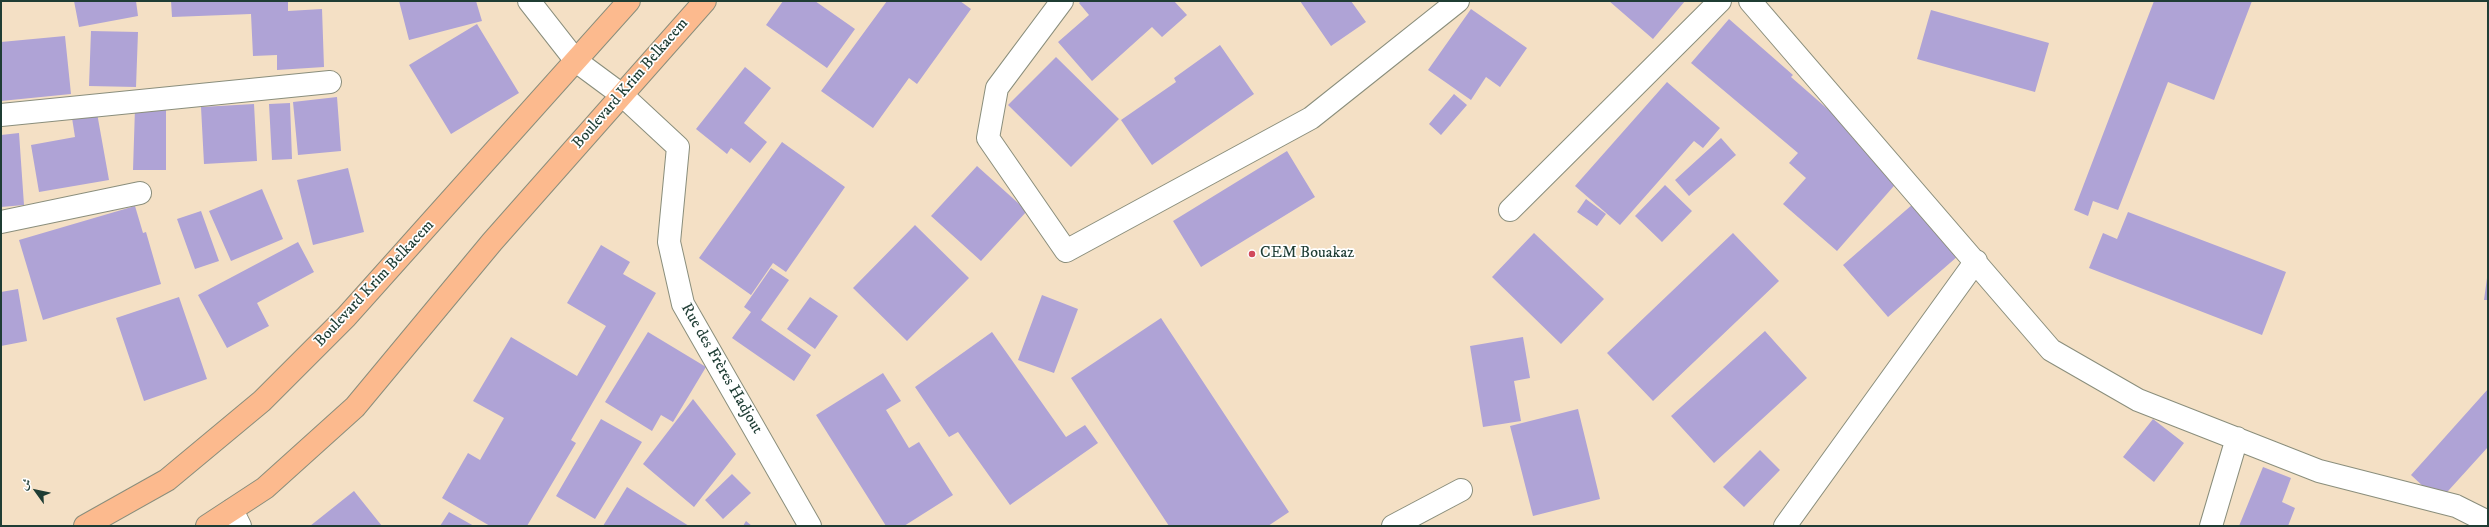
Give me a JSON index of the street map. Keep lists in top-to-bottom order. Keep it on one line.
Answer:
{"streets":{"main road":["Boulevard Krim Belkacem"],"street":["Rue des Frères Hadjout"]},"crossings":[["Boulevard Krim Belkacem","Rue des Frères Hadjout"]],"places":["CEM Bouakaz"],"north":"top left"}
